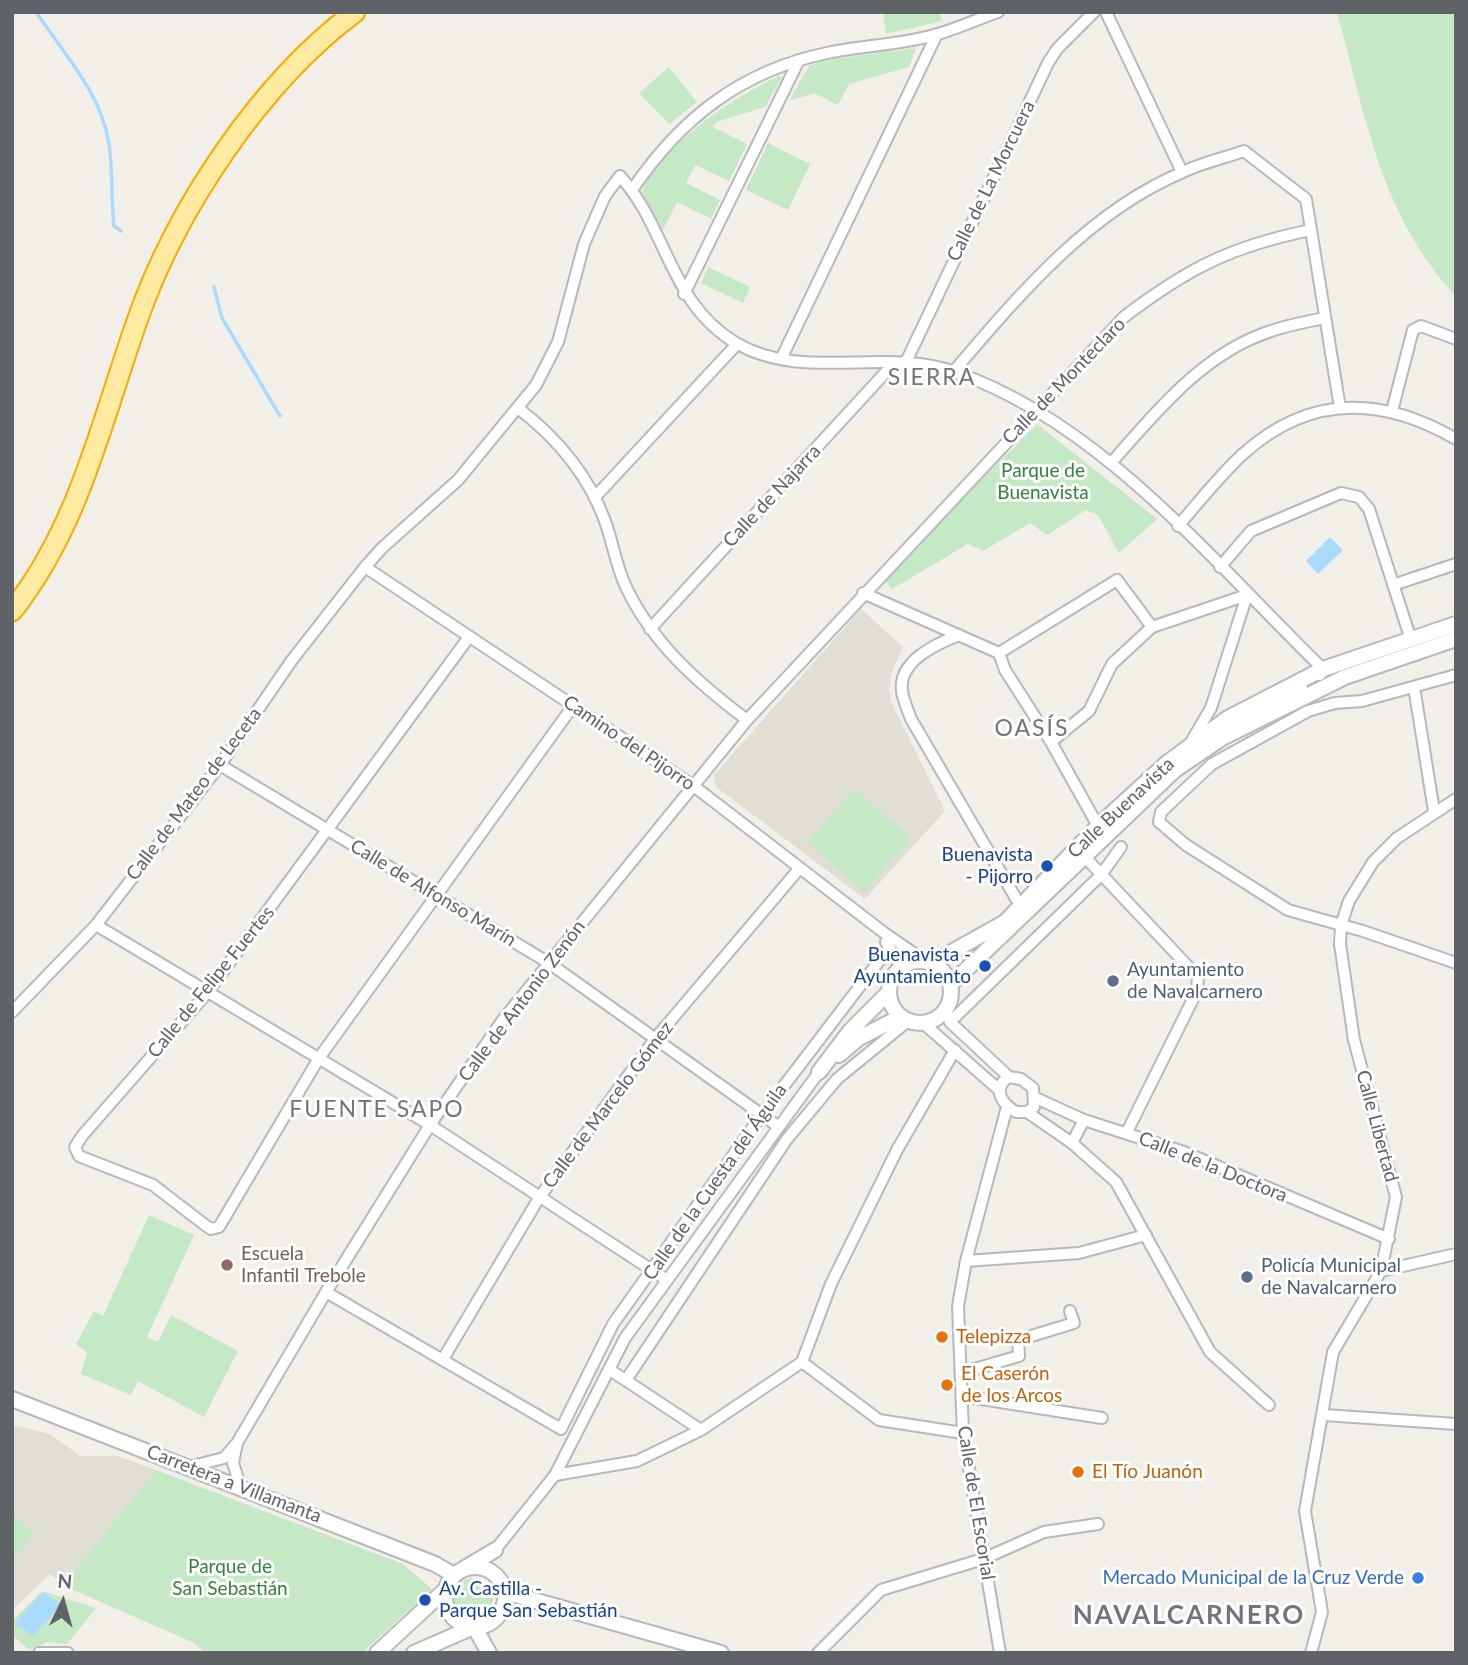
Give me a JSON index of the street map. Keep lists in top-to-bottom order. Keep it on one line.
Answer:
{"streets":{"street":["Calle de La Morcuera","Calle de Monteclaro","Calle de Najarra","Camino del Pijorro","Calle de Mateo de Leceta","Calle Buenavista","Calle de Alfonso Marín","Calle de Felipe Fuertes","Calle de Antonio Zenón","Calle de Marcelo Gómez","Calle Libertad","Calle de la Doctora","Calle de la Cuesta del Águila","Carretera a Villamanta","Calle de El Escorial"]},"crossings":[["Calle de La Morcuera","Calle de Najarra"],["Calle de Monteclaro","Calle de Antonio Zenón"],["Camino del Pijorro","Calle de Mateo de Leceta"],["Camino del Pijorro","Calle Buenavista"],["Camino del Pijorro","Calle de Felipe Fuertes"],["Camino del Pijorro","Calle de Antonio Zenón"],["Camino del Pijorro","Calle de Marcelo Gómez"],["Camino del Pijorro","Calle de la Cuesta del Águila"],["Calle de Mateo de Leceta","Calle de Alfonso Marín"],["Calle Buenavista","Calle Libertad"],["Calle Buenavista","Calle de la Cuesta del Águila"],["Calle de Alfonso Marín","Calle de Felipe Fuertes"],["Calle de Alfonso Marín","Calle de Antonio Zenón"],["Calle de Alfonso Marín","Calle de Marcelo Gómez"],["Calle de Alfonso Marín","Calle de la Cuesta del Águila"],["Calle de Antonio Zenón","Carretera a Villamanta"],["Calle de Marcelo Gómez","Calle de la Cuesta del Águila"],["Calle Libertad","Calle de la Doctora"],["Calle de la Doctora","Calle de El Escorial"],["Calle de la Cuesta del Águila","Carretera a Villamanta"]],"districts":["SIERRA","OASÍS","FUENTE SAPO","NAVALCARNERO"],"parks":["Parque de Buenavista","Parque de San Sebastián"],"places":["Buenavista - Pijorro","Buenavista - Ayuntamiento","Ayuntamiento de Navalcarnero","Escuela Infantil Trebole","Policía Municipal de Navalcarnero","Telepizza","El Caserón de los Arcos","El Tío Juanón","Mercado Municipal de la Cruz Verde","Av. Castilla - Parque San Sebastián"],"north":"top"}
